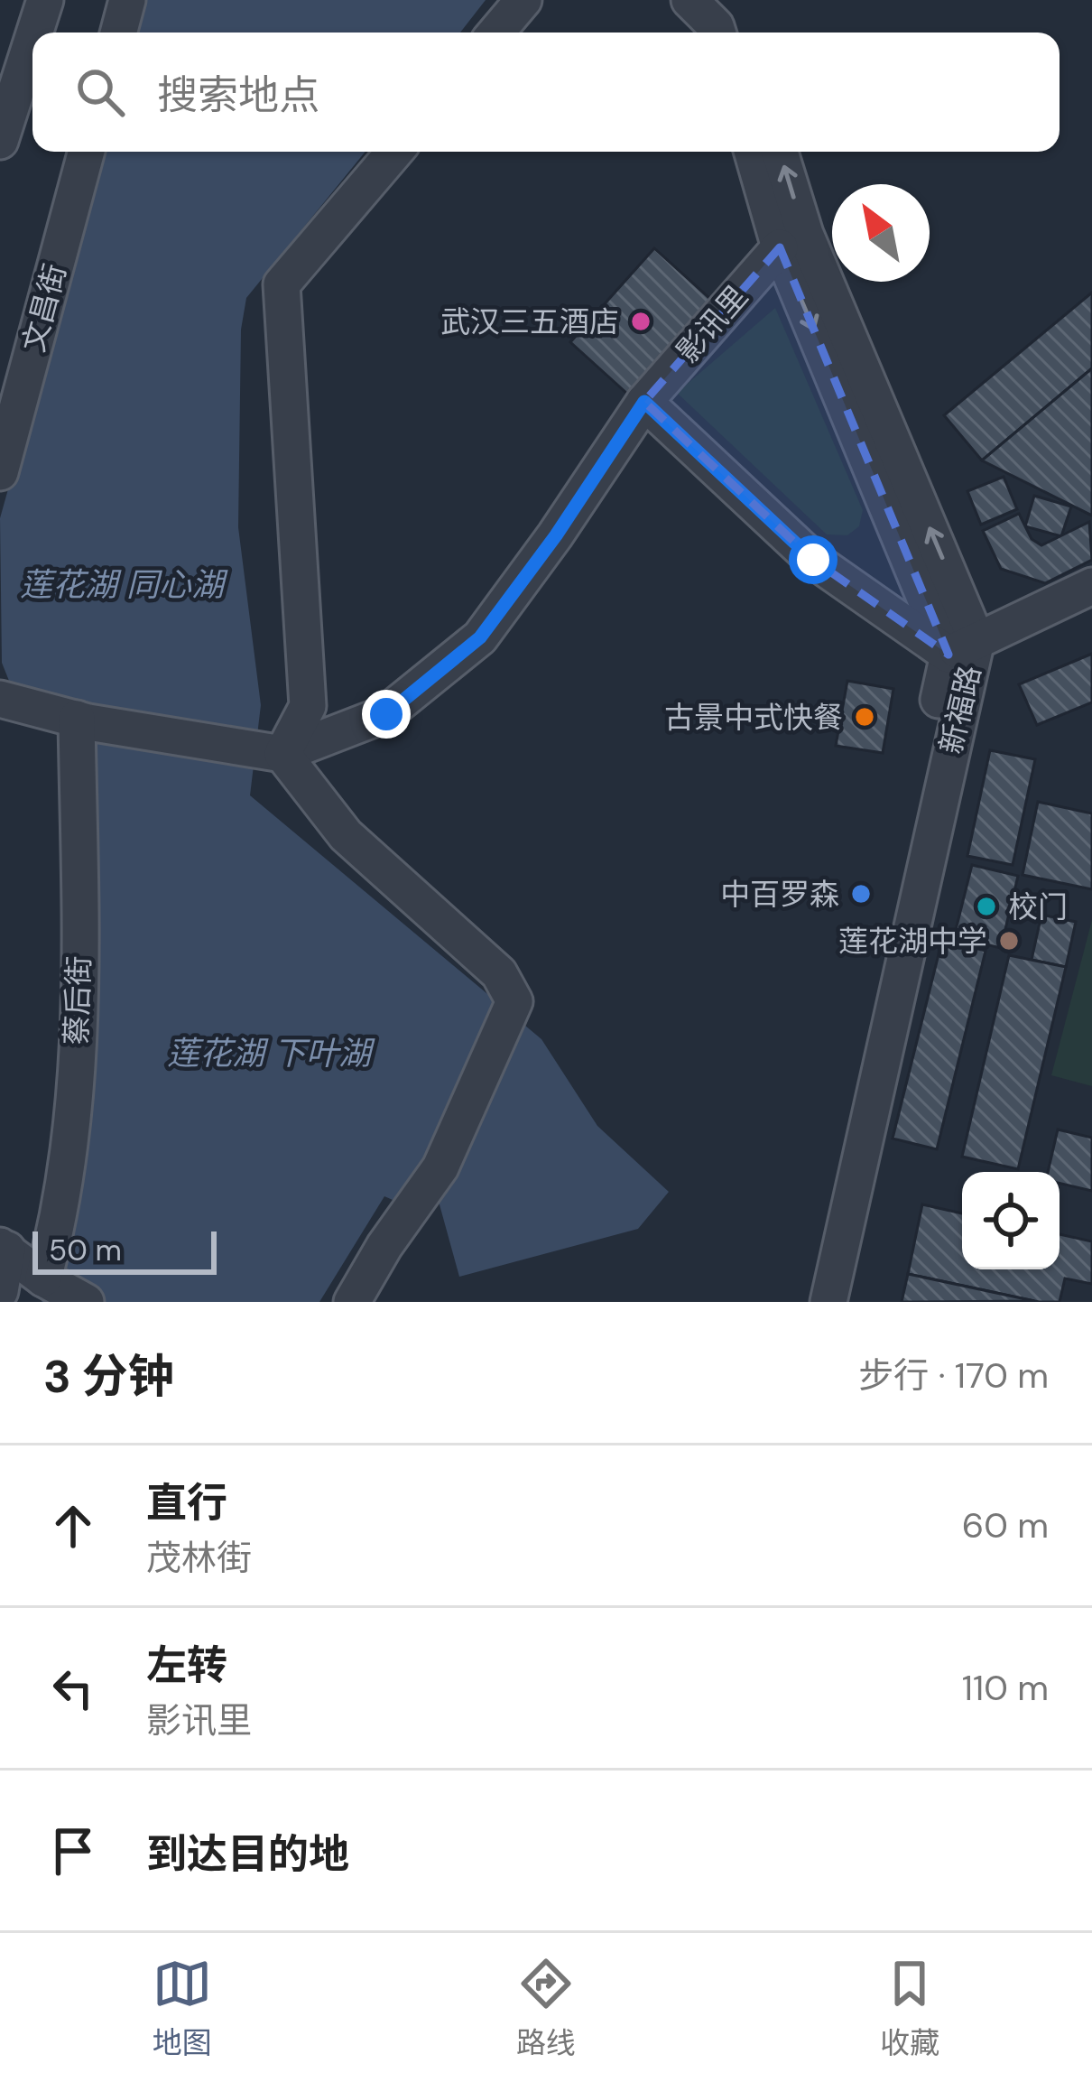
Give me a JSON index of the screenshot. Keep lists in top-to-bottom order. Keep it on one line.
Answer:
{"streets":{"street":["文昌街","影讯里","新福路","蔡后街"]},"crossings":[["影讯里","新福路"]],"water":["莲花湖 同心湖","莲花湖 下叶湖"],"places":["武汉三五酒店","古景中式快餐","中百罗森","校门","莲花湖中学"],"scale_bar":"50 m","north":"top left","page":{"search":"搜索地点","scale":"50 m","heading":["3 分钟","步行 · 170 m"],"list":[["直行","茂林街","60 m"],["左转","影讯里","110 m"],"到达目的地"],"nav":["地图","路线","收藏"]}}
